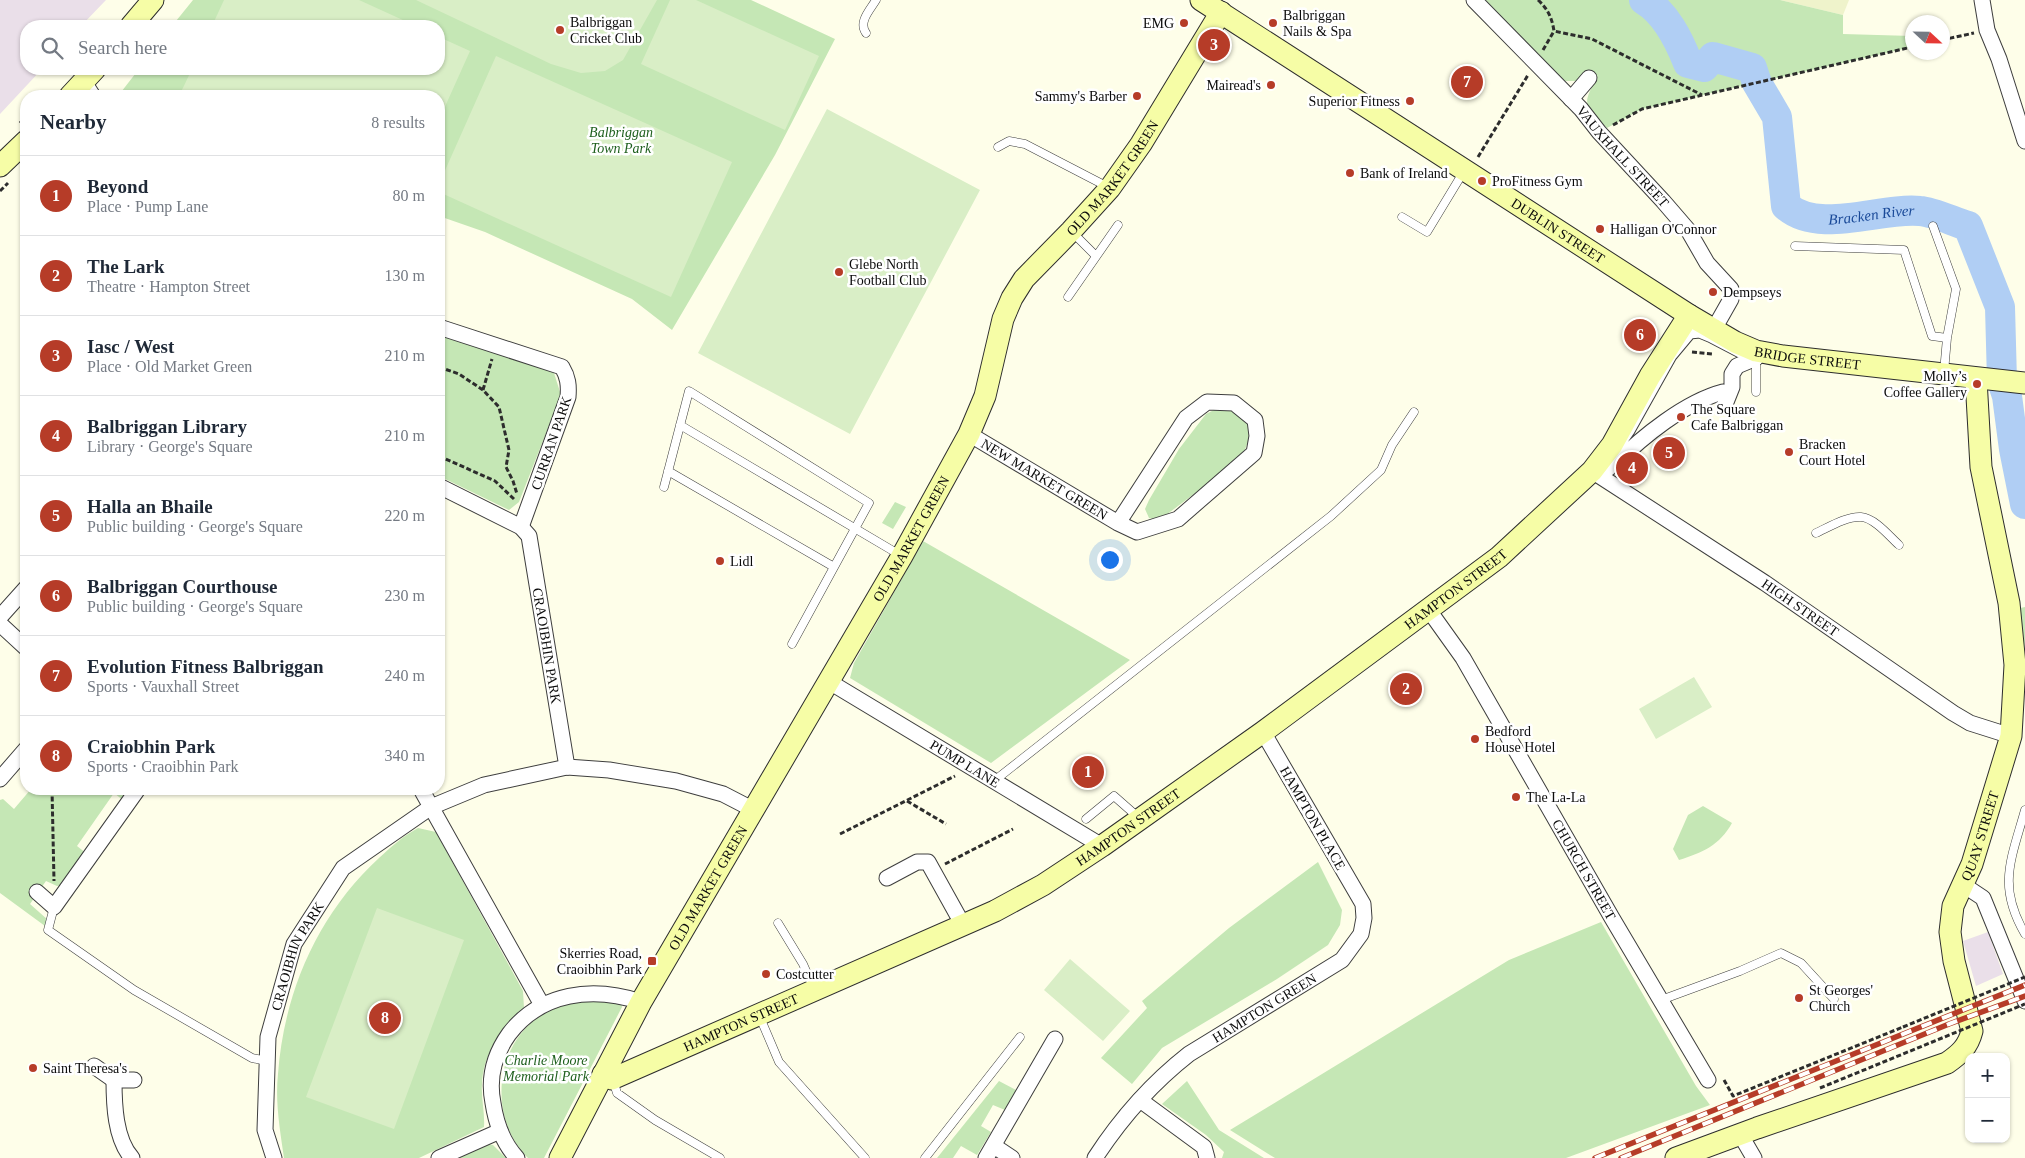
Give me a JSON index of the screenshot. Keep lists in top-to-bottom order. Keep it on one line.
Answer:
{"streets":{"street":["VAUXHALL STREET","OLD MARKET GREEN","DUBLIN STREET","BRIDGE STREET","CURRAN PARK","NEW MARKET GREEN","HAMPTON STREET","HIGH STREET","CRAOIBHIN PARK","PUMP LANE","HAMPTON PLACE","QUAY STREET","CHURCH STREET","HAMPTON GREEN"]},"crossings":[["VAUXHALL STREET","BRIDGE STREET"],["OLD MARKET GREEN","DUBLIN STREET"],["OLD MARKET GREEN","NEW MARKET GREEN"],["OLD MARKET GREEN","HAMPTON STREET"],["OLD MARKET GREEN","CRAOIBHIN PARK"],["OLD MARKET GREEN","PUMP LANE"],["DUBLIN STREET","BRIDGE STREET"],["DUBLIN STREET","HAMPTON STREET"],["BRIDGE STREET","HAMPTON STREET"],["BRIDGE STREET","QUAY STREET"],["CURRAN PARK","CRAOIBHIN PARK"],["HAMPTON STREET","HIGH STREET"],["HAMPTON STREET","PUMP LANE"],["HAMPTON STREET","HAMPTON PLACE"],["HAMPTON STREET","CHURCH STREET"],["HIGH STREET","QUAY STREET"],["HAMPTON PLACE","HAMPTON GREEN"]],"water":["Bracken River"],"parks":["Balbriggan Town Park","Charlie Moore Memorial Park"],"places":{"other":["EMG","Balbriggan Nails & Spa","Balbriggan Cricket Club","Mairead's","Sammy's Barber","Superior Fitness","Bank of Ireland","ProFitness Gym","Halligan O'Connor","Glebe North Football Club","Dempseys","Molly’s Coffee Gallery","The Square Cafe Balbriggan","Bracken Court Hotel","Lidl","Bedford House Hotel","The La-La","Costcutter","St Georges' Church","Saint Theresa's"],"transit":["Skerries Road, Craoibhin Park"]},"north":"right","page":{"search":"Search here","pins":["3","7","6","5","4","2","1","8"],"heading":["Nearby","8 results"],"list":[{"mark":"1","name":"Beyond","note":"Place · Pump Lane","value":"80 m"},{"mark":"2","name":"The Lark","note":"Theatre · Hampton Street","value":"130 m"},{"mark":"3","name":"Iasc / West","note":"Place · Old Market Green","value":"210 m"},{"mark":"4","name":"Balbriggan Library","note":"Library · George's Square","value":"210 m"},{"mark":"5","name":"Halla an Bhaile","note":"Public building · George's Square","value":"220 m"},{"mark":"6","name":"Balbriggan Courthouse","note":"Public building · George's Square","value":"230 m"},{"mark":"7","name":"Evolution Fitness Balbriggan","note":"Sports · Vauxhall Street","value":"240 m"},{"mark":"8","name":"Craiobhin Park","note":"Sports · Craoibhin Park","value":"340 m"}],"map_buttons":["+","−"]}}
